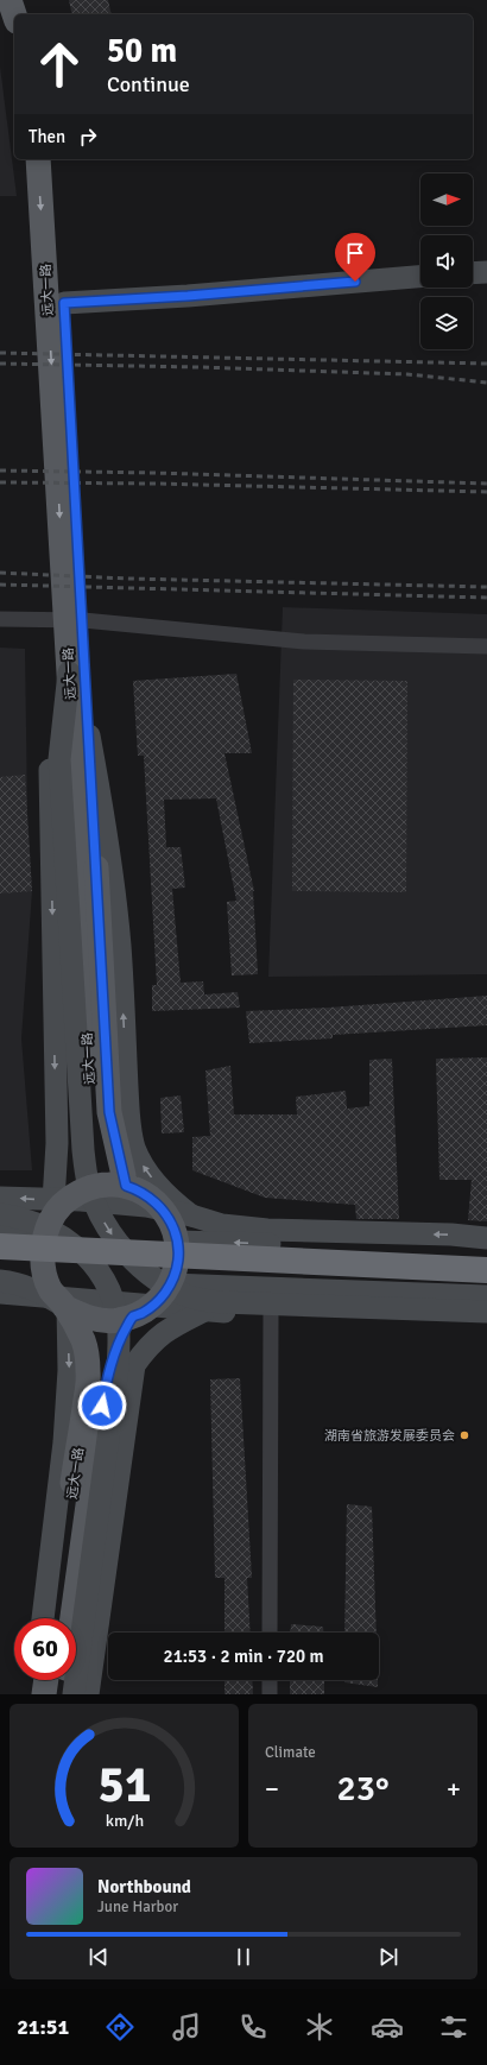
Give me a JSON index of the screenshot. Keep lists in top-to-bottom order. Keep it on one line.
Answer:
{"streets":{"main road":["远大一路"]},"places":["湖南省旅游发展委员会"],"north":"right","page":{"turn":["50 m","Continue"],"then":"Then","limit":"60","trip":"21:53 · 2 min · 720 m","tile":"Climate","heat":["−","23°","+"],"song":["Northbound","June Harbor"],"tabs":"21:51","gauge":["51","km/h"]}}
